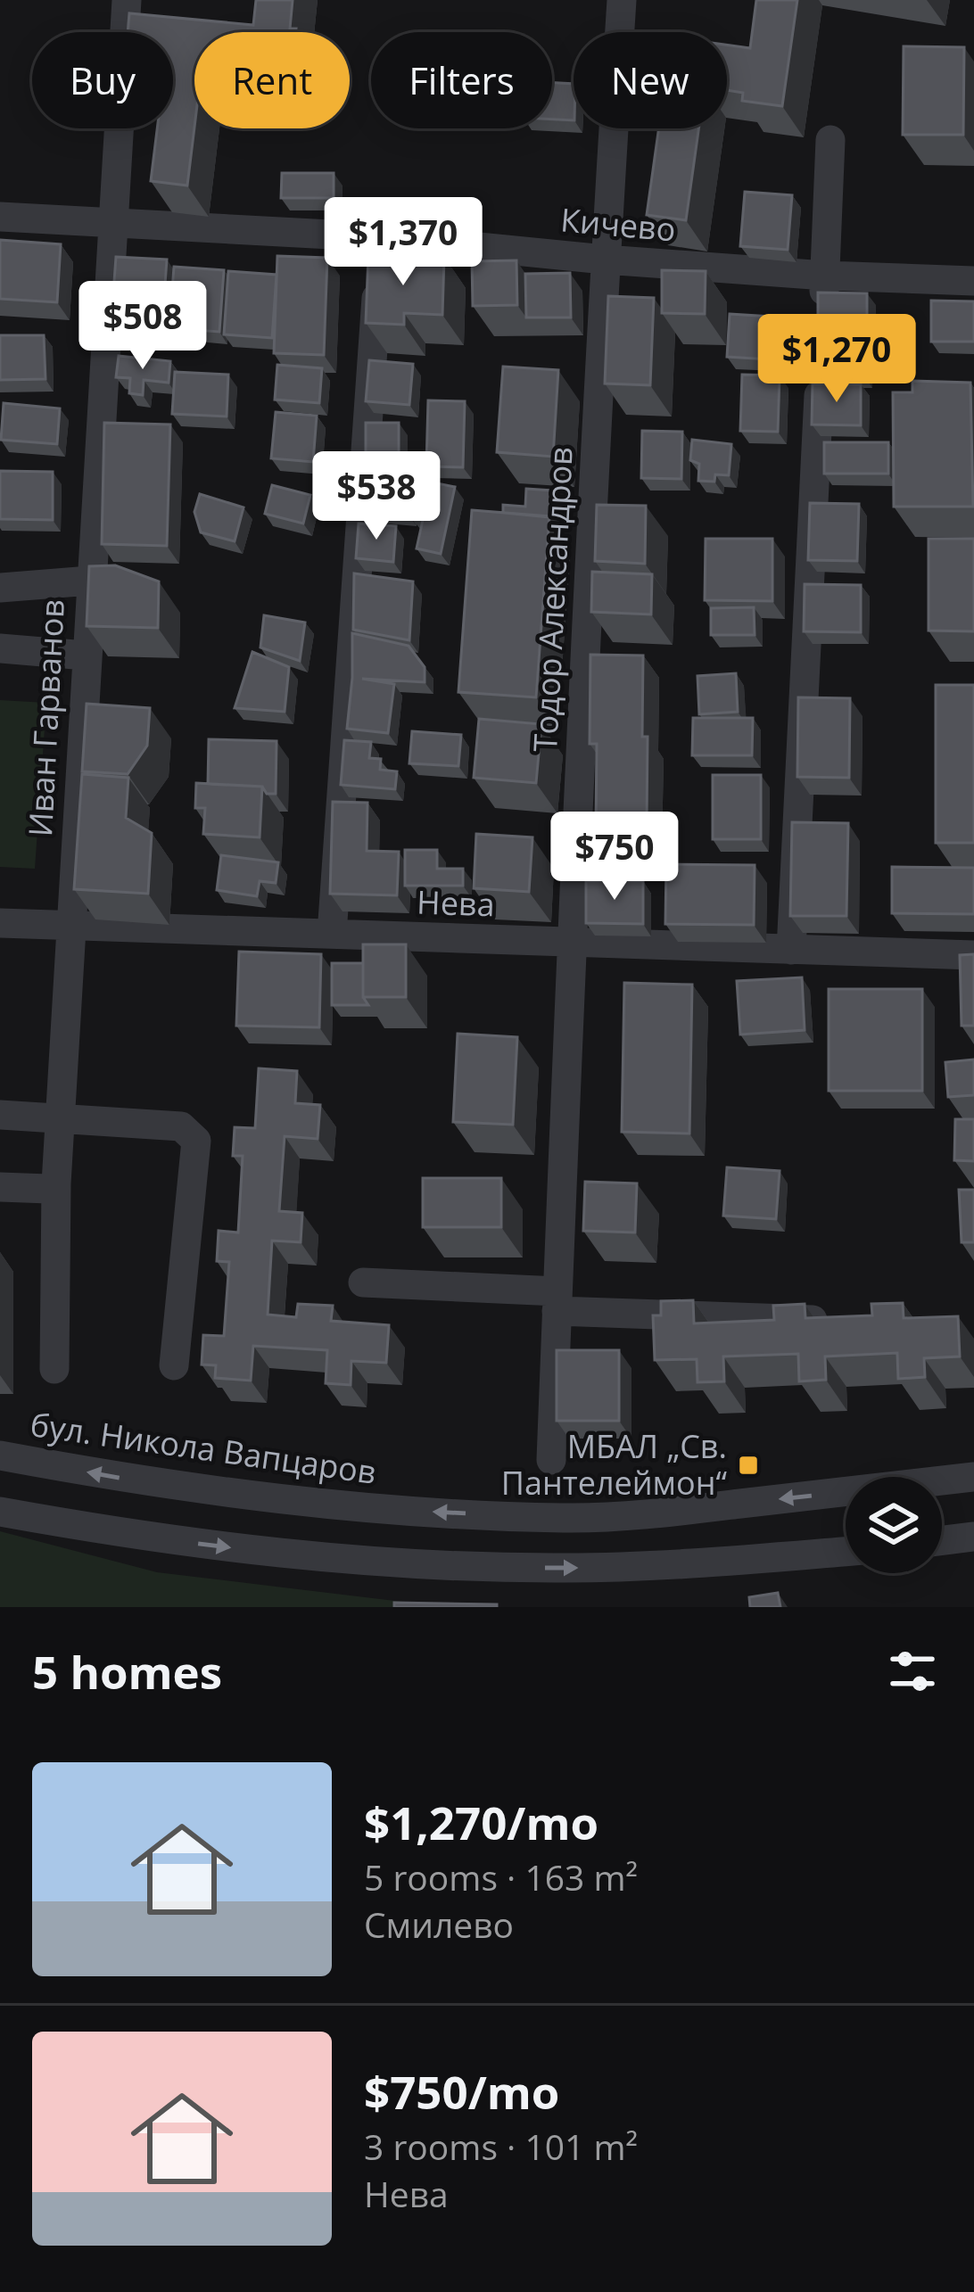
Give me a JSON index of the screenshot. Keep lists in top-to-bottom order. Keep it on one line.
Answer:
{"streets":{"street":["Кичево","Тодор Александров","Иван Гарванов","Нева","бул. Никола Вапцаров"]},"crossings":[["Кичево","Тодор Александров"],["Кичево","Иван Гарванов"],["Тодор Александров","Нева"],["Иван Гарванов","Нева"]],"places":{"transit":["МБАЛ „Св. Пантелеймон“"]},"page":{"chip":["Buy","Rent","Filters","New"],"price":["$1,370","$508","$1,270","$538","$750"],"heading":"5 homes","list":[{"name":"$1,270/mo","note":"5 rooms · 163 m² · Смилево"},{"name":"$750/mo","note":"3 rooms · 101 m² · Нева"}]}}
